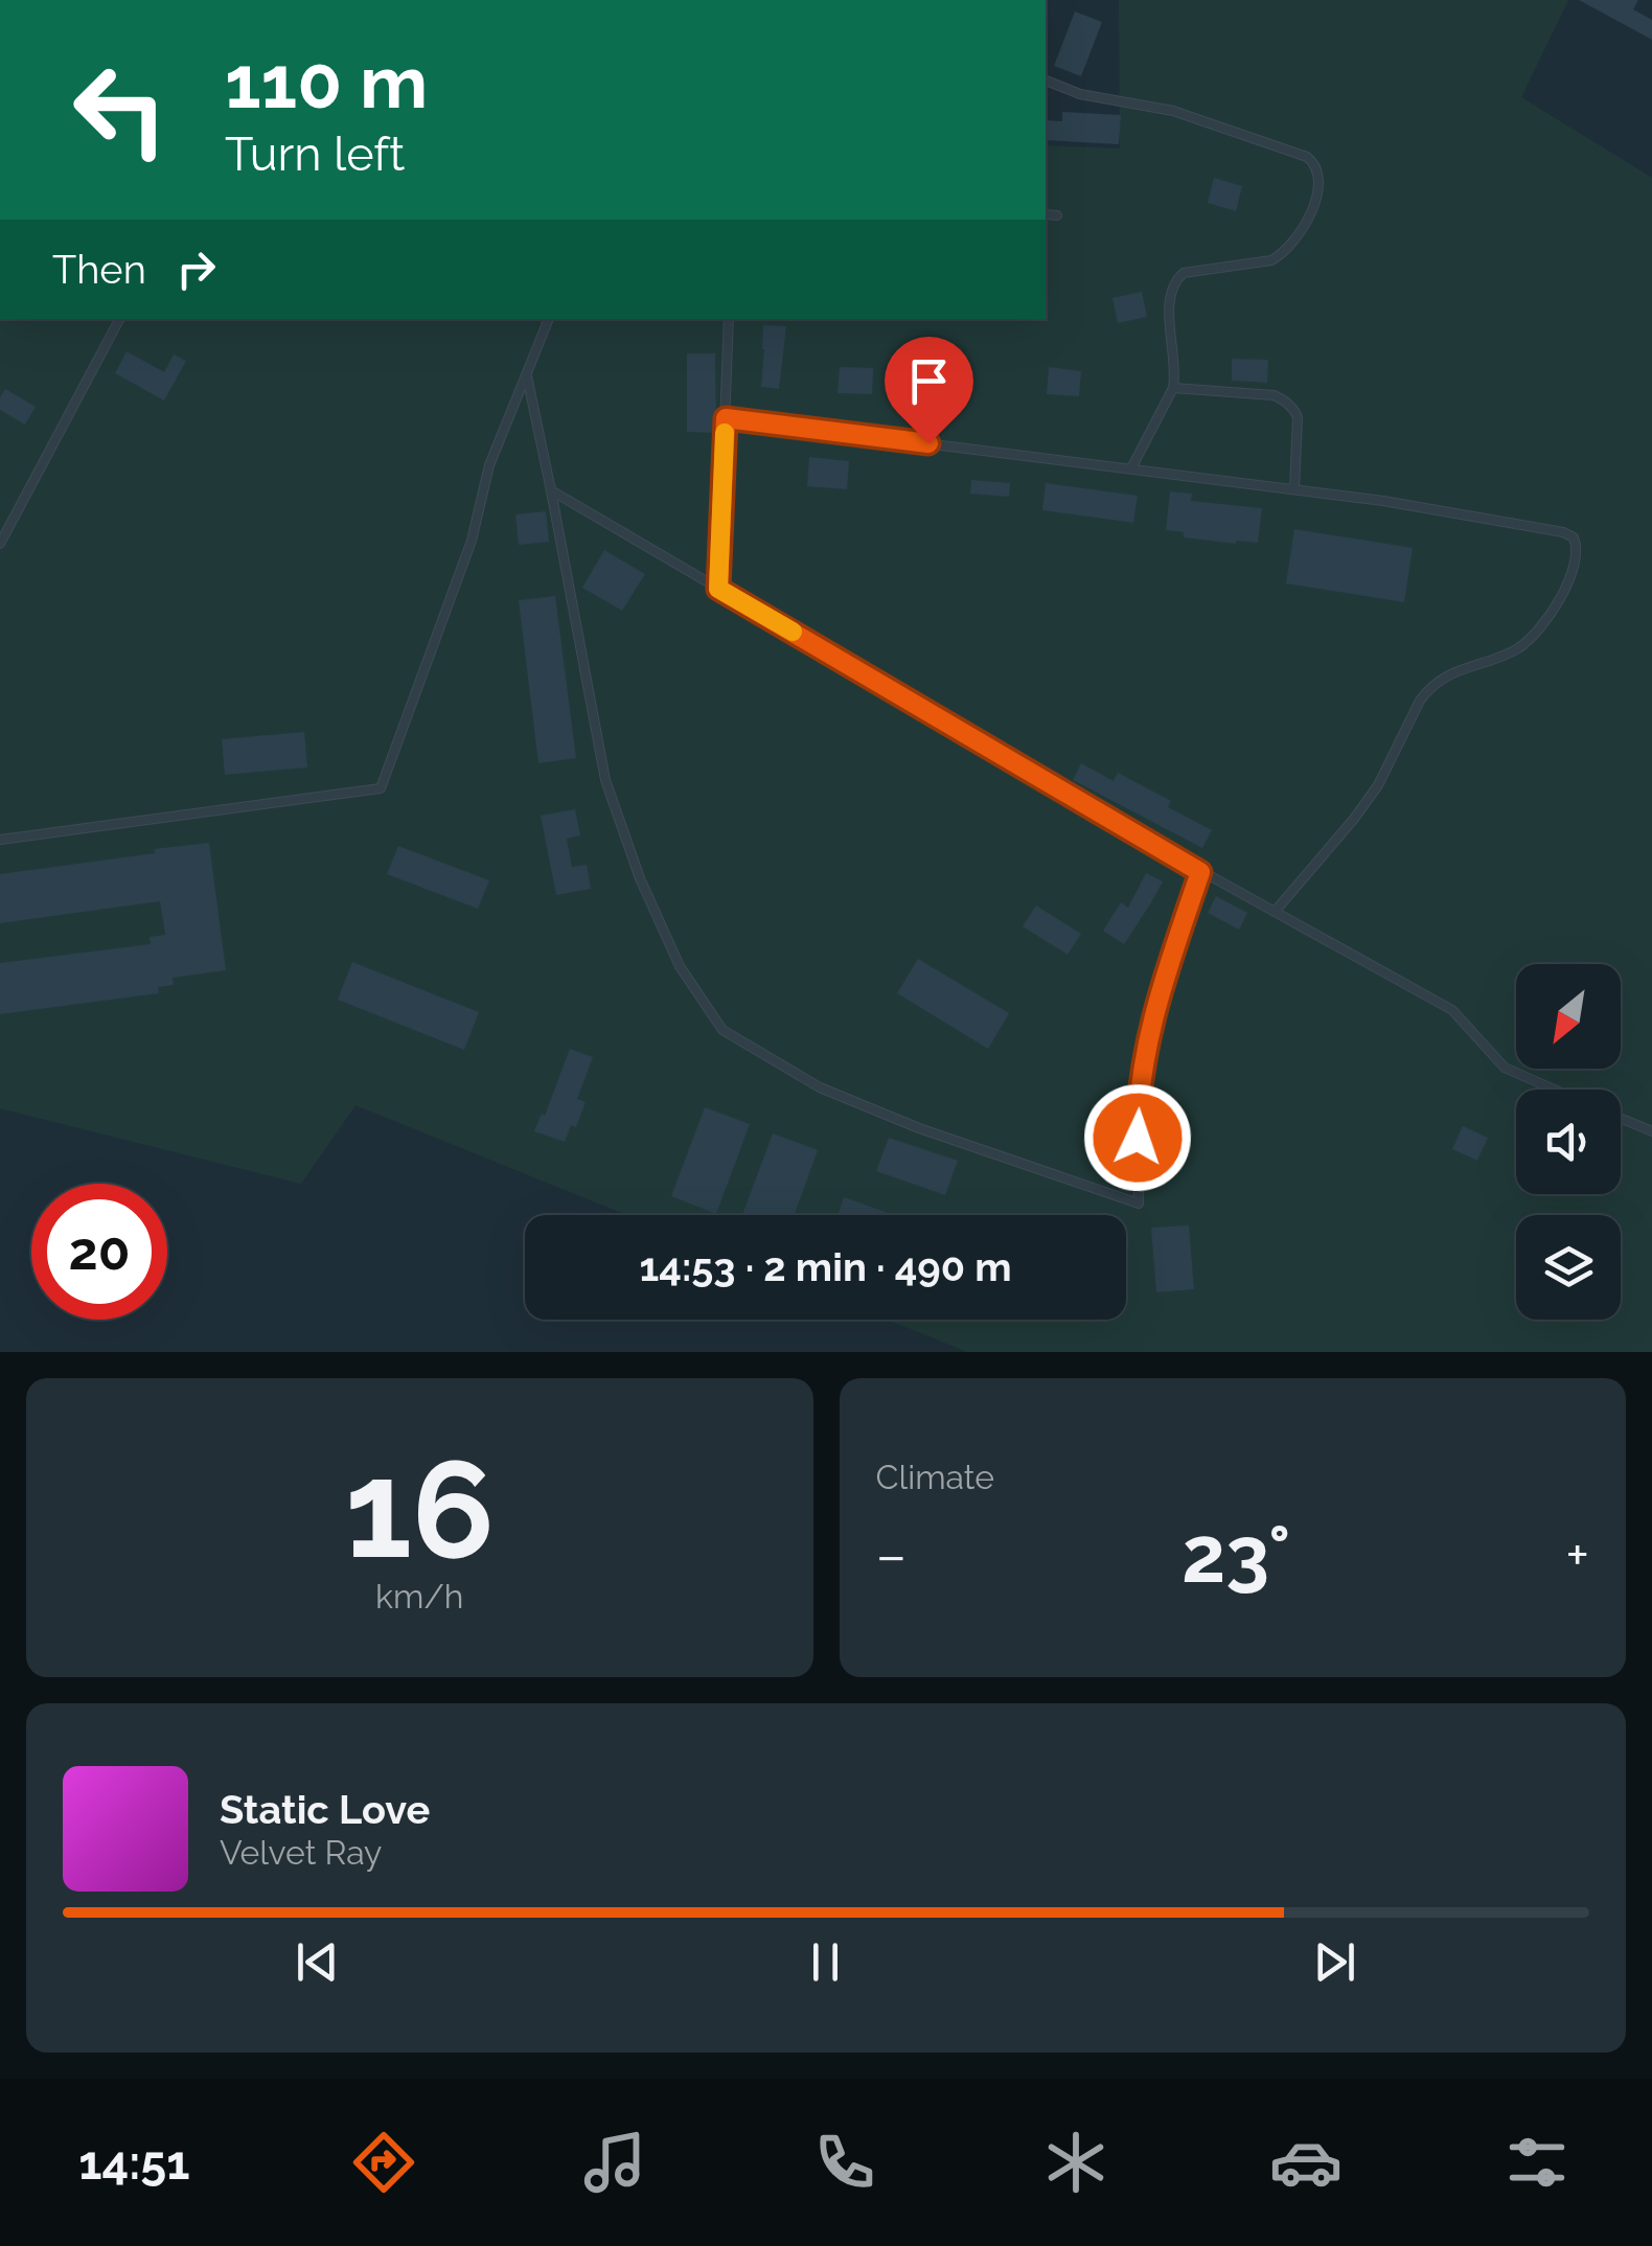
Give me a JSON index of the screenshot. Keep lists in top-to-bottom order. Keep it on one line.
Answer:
{"north":"bottom left","page":{"turn":["110 m","Turn left"],"then":"Then","limit":"20","trip":"14:53 · 2 min · 490 m","tile":[["16","km/h"],"Climate"],"heat":["−","23°","+"],"song":["Static Love","Velvet Ray"],"tabs":"14:51"}}
